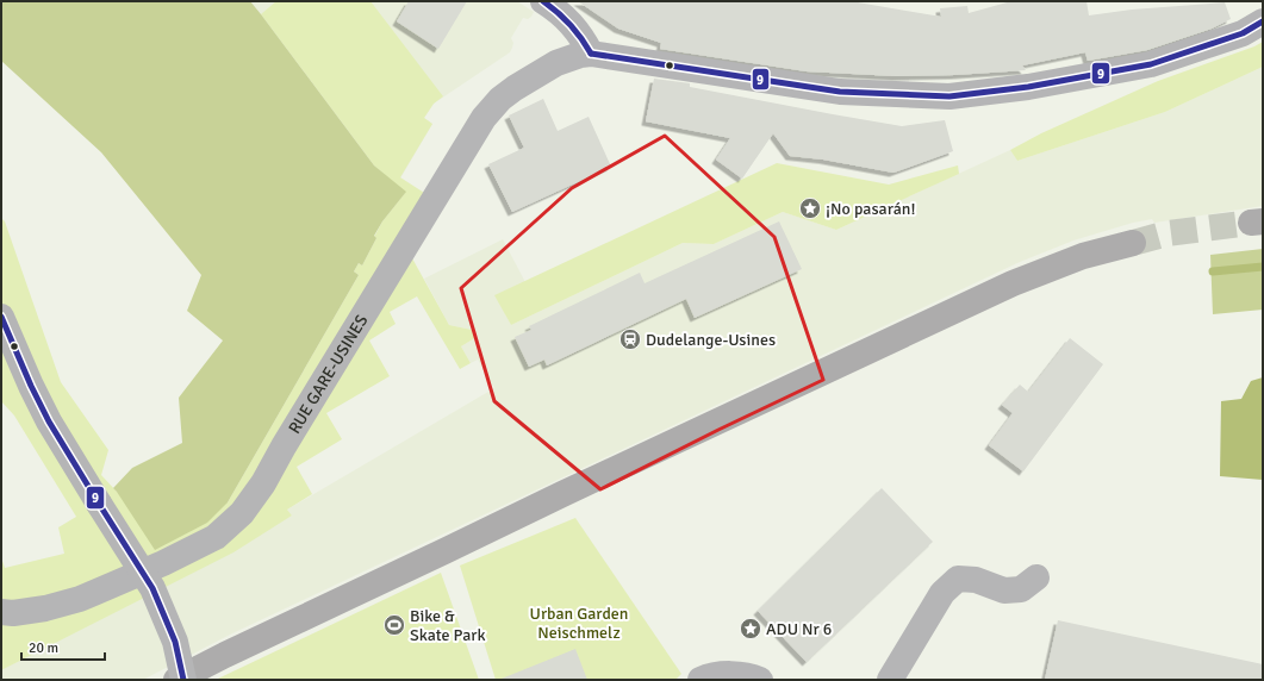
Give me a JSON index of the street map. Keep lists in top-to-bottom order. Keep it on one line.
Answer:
{"streets":{"street":["RUE GARE-USINES"]},"parks":["Urban Garden Neischmelz"],"places":{"place":["¡No pasarán!","ADU Nr 6"],"station":["Dudelange-Usines"],"sports":["Bike & Skate Park"]},"lines":["transit line 9"],"scale_bar":"20 m"}
